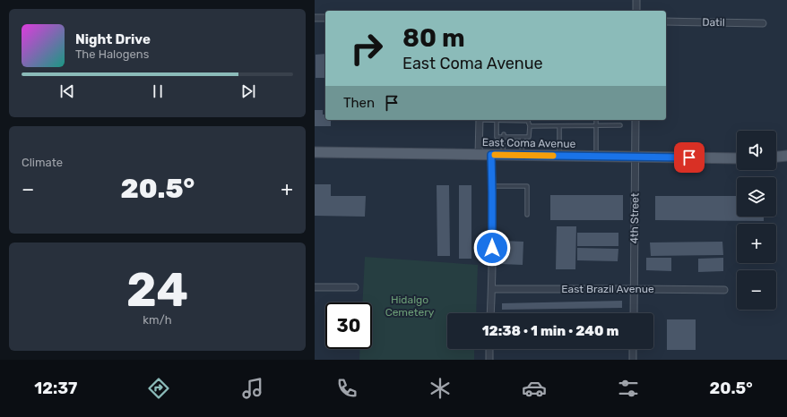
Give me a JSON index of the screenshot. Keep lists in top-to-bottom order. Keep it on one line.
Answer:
{"streets":{"main road":["East Coma Avenue"],"street":["Datil","4th Street","East Brazil Avenue"]},"crossings":[["East Coma Avenue","4th Street"],["4th Street","East Brazil Avenue"]],"parks":["Hidalgo Cemetery"],"page":{"turn":["80 m","East Coma Avenue"],"song":["Night Drive","The Halogens"],"then":"Then","tile":["Climate",["24","km/h"]],"map_buttons":["+","−"],"heat":["−","20.5°","+"],"limit":"30","trip":"12:38 · 1 min · 240 m","tabs":["12:37","20.5°"]}}
